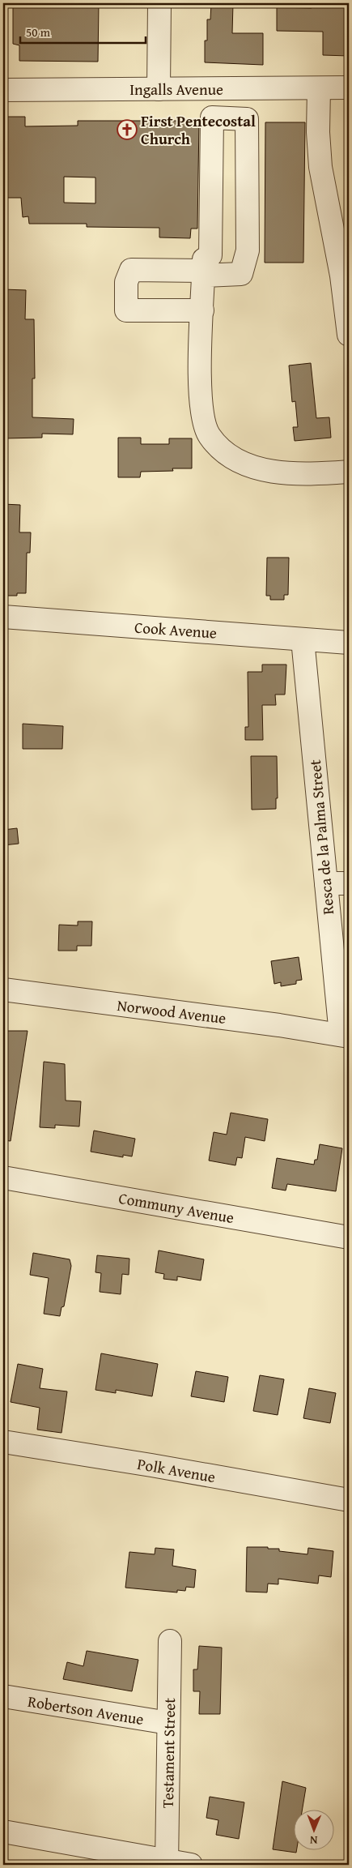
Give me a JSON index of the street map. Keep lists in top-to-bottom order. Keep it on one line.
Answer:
{"streets":{"street":["Ingalls Avenue","Cook Avenue","Resca de la Palma Street","Norwood Avenue","Communy Avenue","Polk Avenue","Robertson Avenue","Testament Street"]},"crossings":[["Cook Avenue","Resca de la Palma Street"],["Resca de la Palma Street","Norwood Avenue"],["Robertson Avenue","Testament Street"]],"places":{"church":["First Pentecostal Church"]},"scale_bar":"50 m","north":"bottom"}
